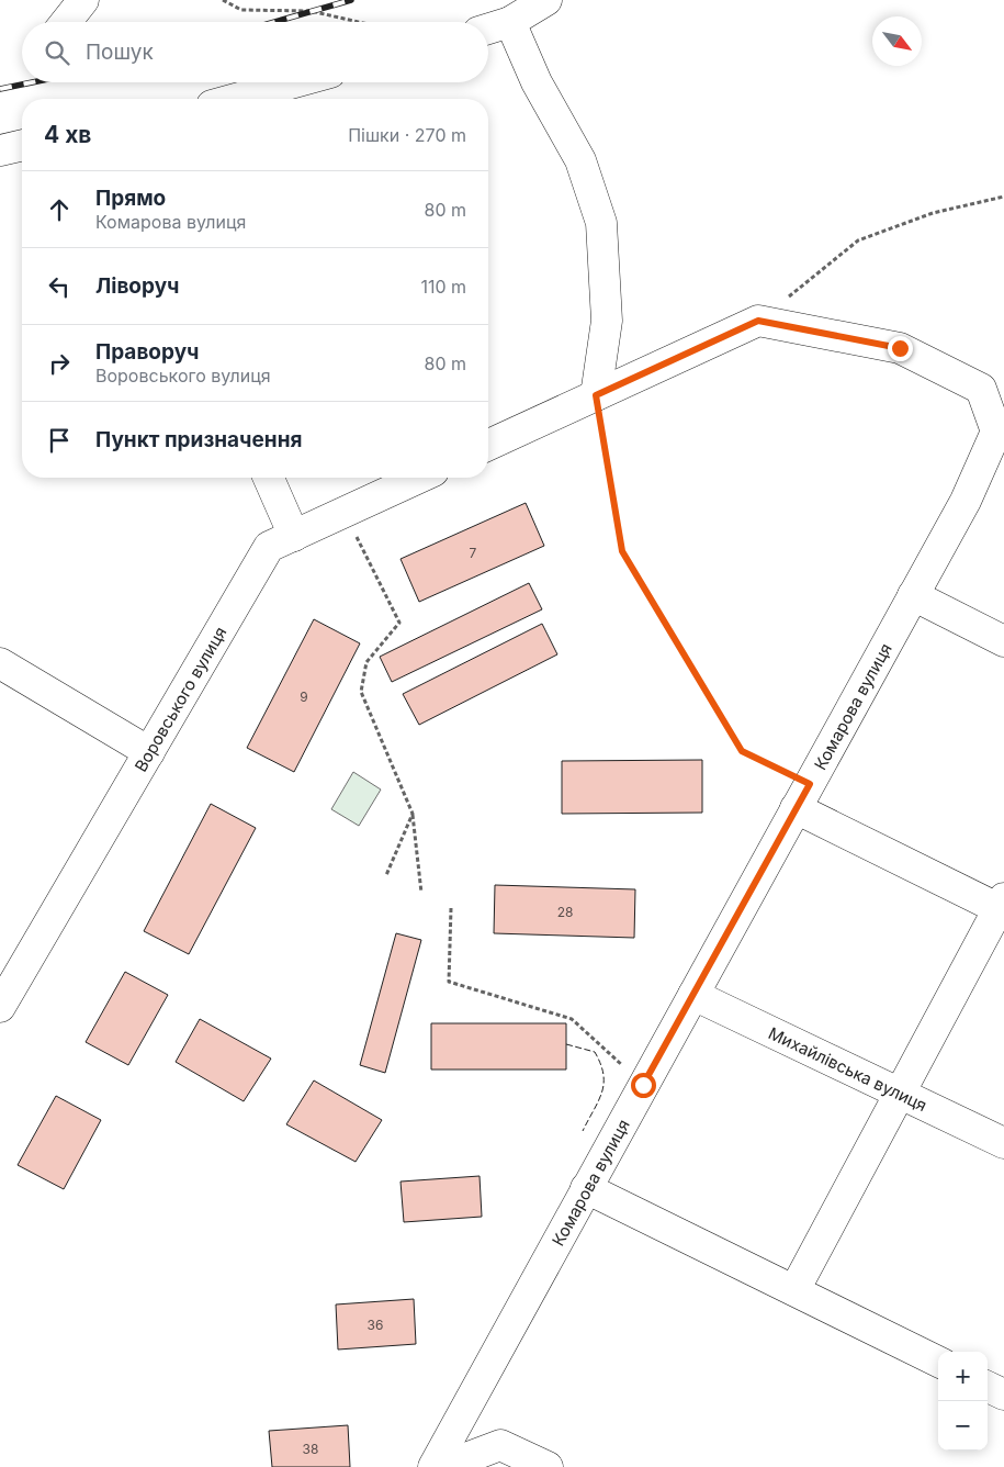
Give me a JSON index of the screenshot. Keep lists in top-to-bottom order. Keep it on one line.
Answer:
{"streets":{"street":["Воровського вулиця","Комарова вулиця","Михайлівська вулиця"]},"crossings":[["Комарова вулиця","Михайлівська вулиця"]],"house_numbers":["7","9","28","36","38"],"north":"bottom right","page":{"search":"Пошук","heading":["4 хв","Пішки · 270 m"],"list":[["Прямо","Комарова вулиця","80 m"],["Ліворуч","110 m"],["Праворуч","Воровського вулиця","80 m"],"Пункт призначення"],"map_buttons":["+","−"]}}
